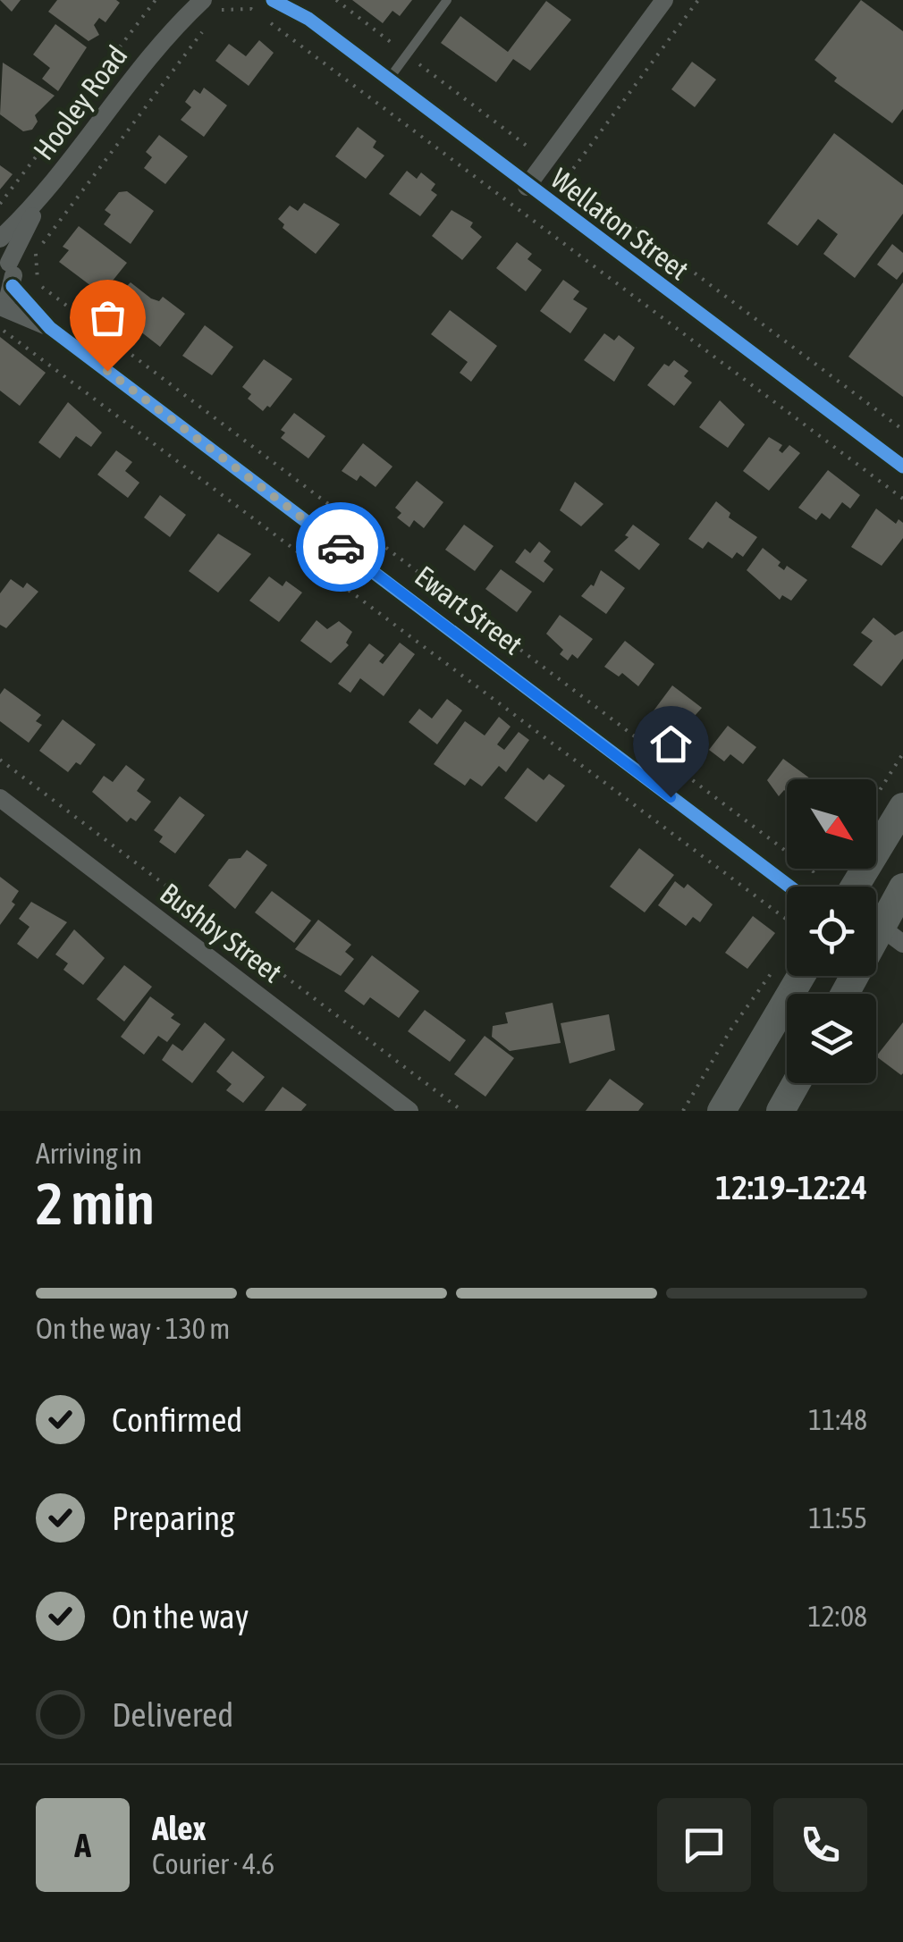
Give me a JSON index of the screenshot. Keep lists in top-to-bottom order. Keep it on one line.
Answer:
{"streets":{"street":["Hooley Road","Wellaton Street","Ewart Street","Bushby Street"]},"north":"bottom right","page":{"heading":["2 min","Arriving in","12:19–12:24"],"panel":["Alex","Courier · 4.6"],"bar":"On the way · 130 m","list":[["Confirmed","11:48"],["Preparing","11:55"],["On the way","12:08"],"Delivered"],"round":"A"}}
